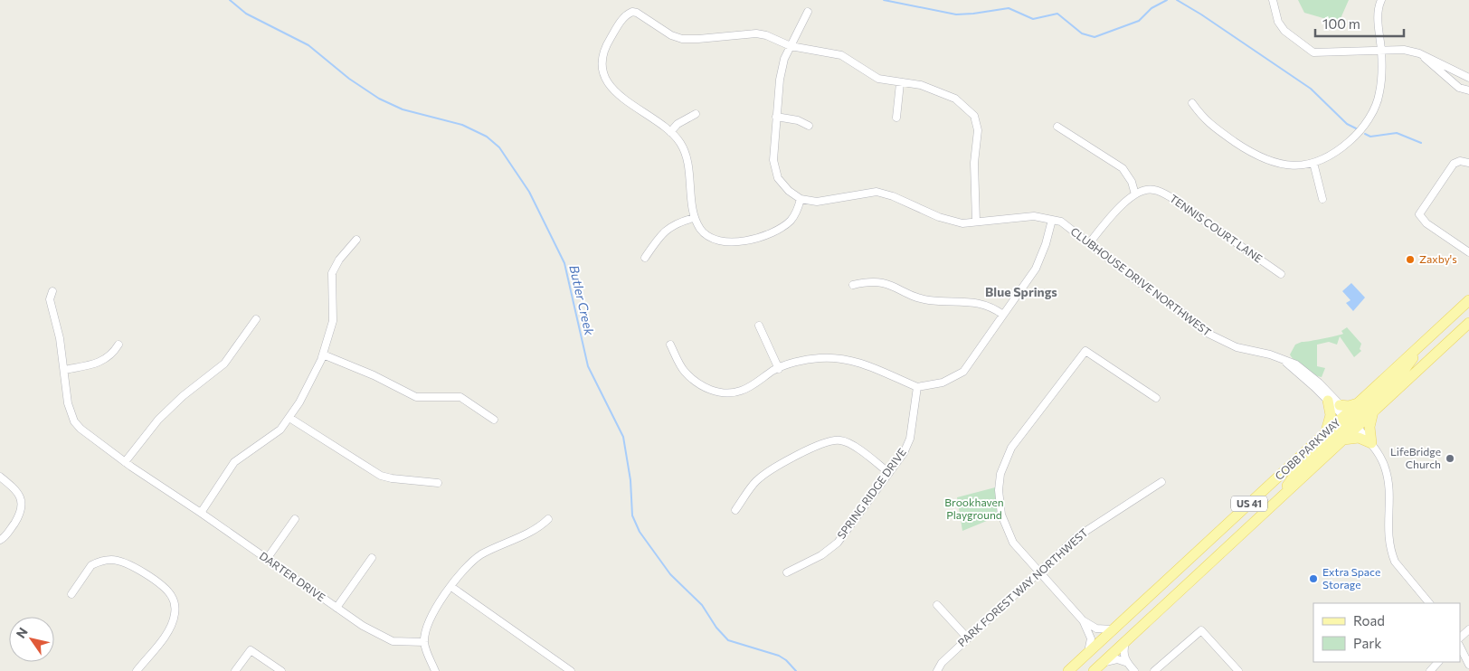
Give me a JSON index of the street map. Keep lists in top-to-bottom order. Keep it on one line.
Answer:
{"streets":{"main road":["COBB PARKWAY","US 41"],"street":["TENNIS COURT LANE","CLUBHOUSE DRIVE NORTHWEST","SPRING RIDGE DRIVE","DARTER DRIVE","PARK FOREST WAY NORTHWEST"]},"crossings":[["TENNIS COURT LANE","CLUBHOUSE DRIVE NORTHWEST"],["CLUBHOUSE DRIVE NORTHWEST","COBB PARKWAY"]],"districts":["Blue Springs"],"water":["Butler Creek"],"parks":["Brookhaven Playground"],"places":["Zaxby's","LifeBridge Church","Extra Space Storage"],"legend":["Road","Park"],"scale_bar":"100 m","north":"top left"}
